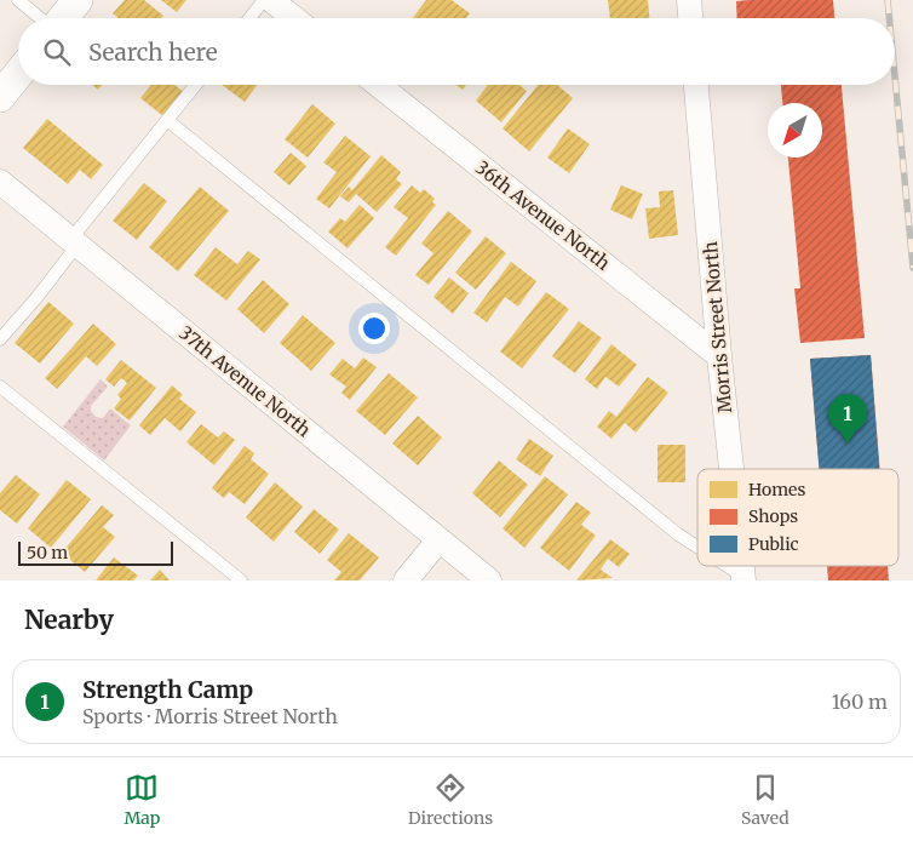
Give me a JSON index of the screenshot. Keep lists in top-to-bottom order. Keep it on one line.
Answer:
{"streets":{"street":["36th Avenue North","Morris Street North","37th Avenue North"]},"crossings":[["36th Avenue North","Morris Street North"]],"legend":["Homes","Shops","Public"],"scale_bar":"50 m","north":"bottom left","page":{"search":"Search here","pins":"1","scale":"50 m","heading":"Nearby","list":[{"mark":"1","name":"Strength Camp","note":"Sports · Morris Street North","value":"160 m"}],"nav":["Map","Directions","Saved"]}}
